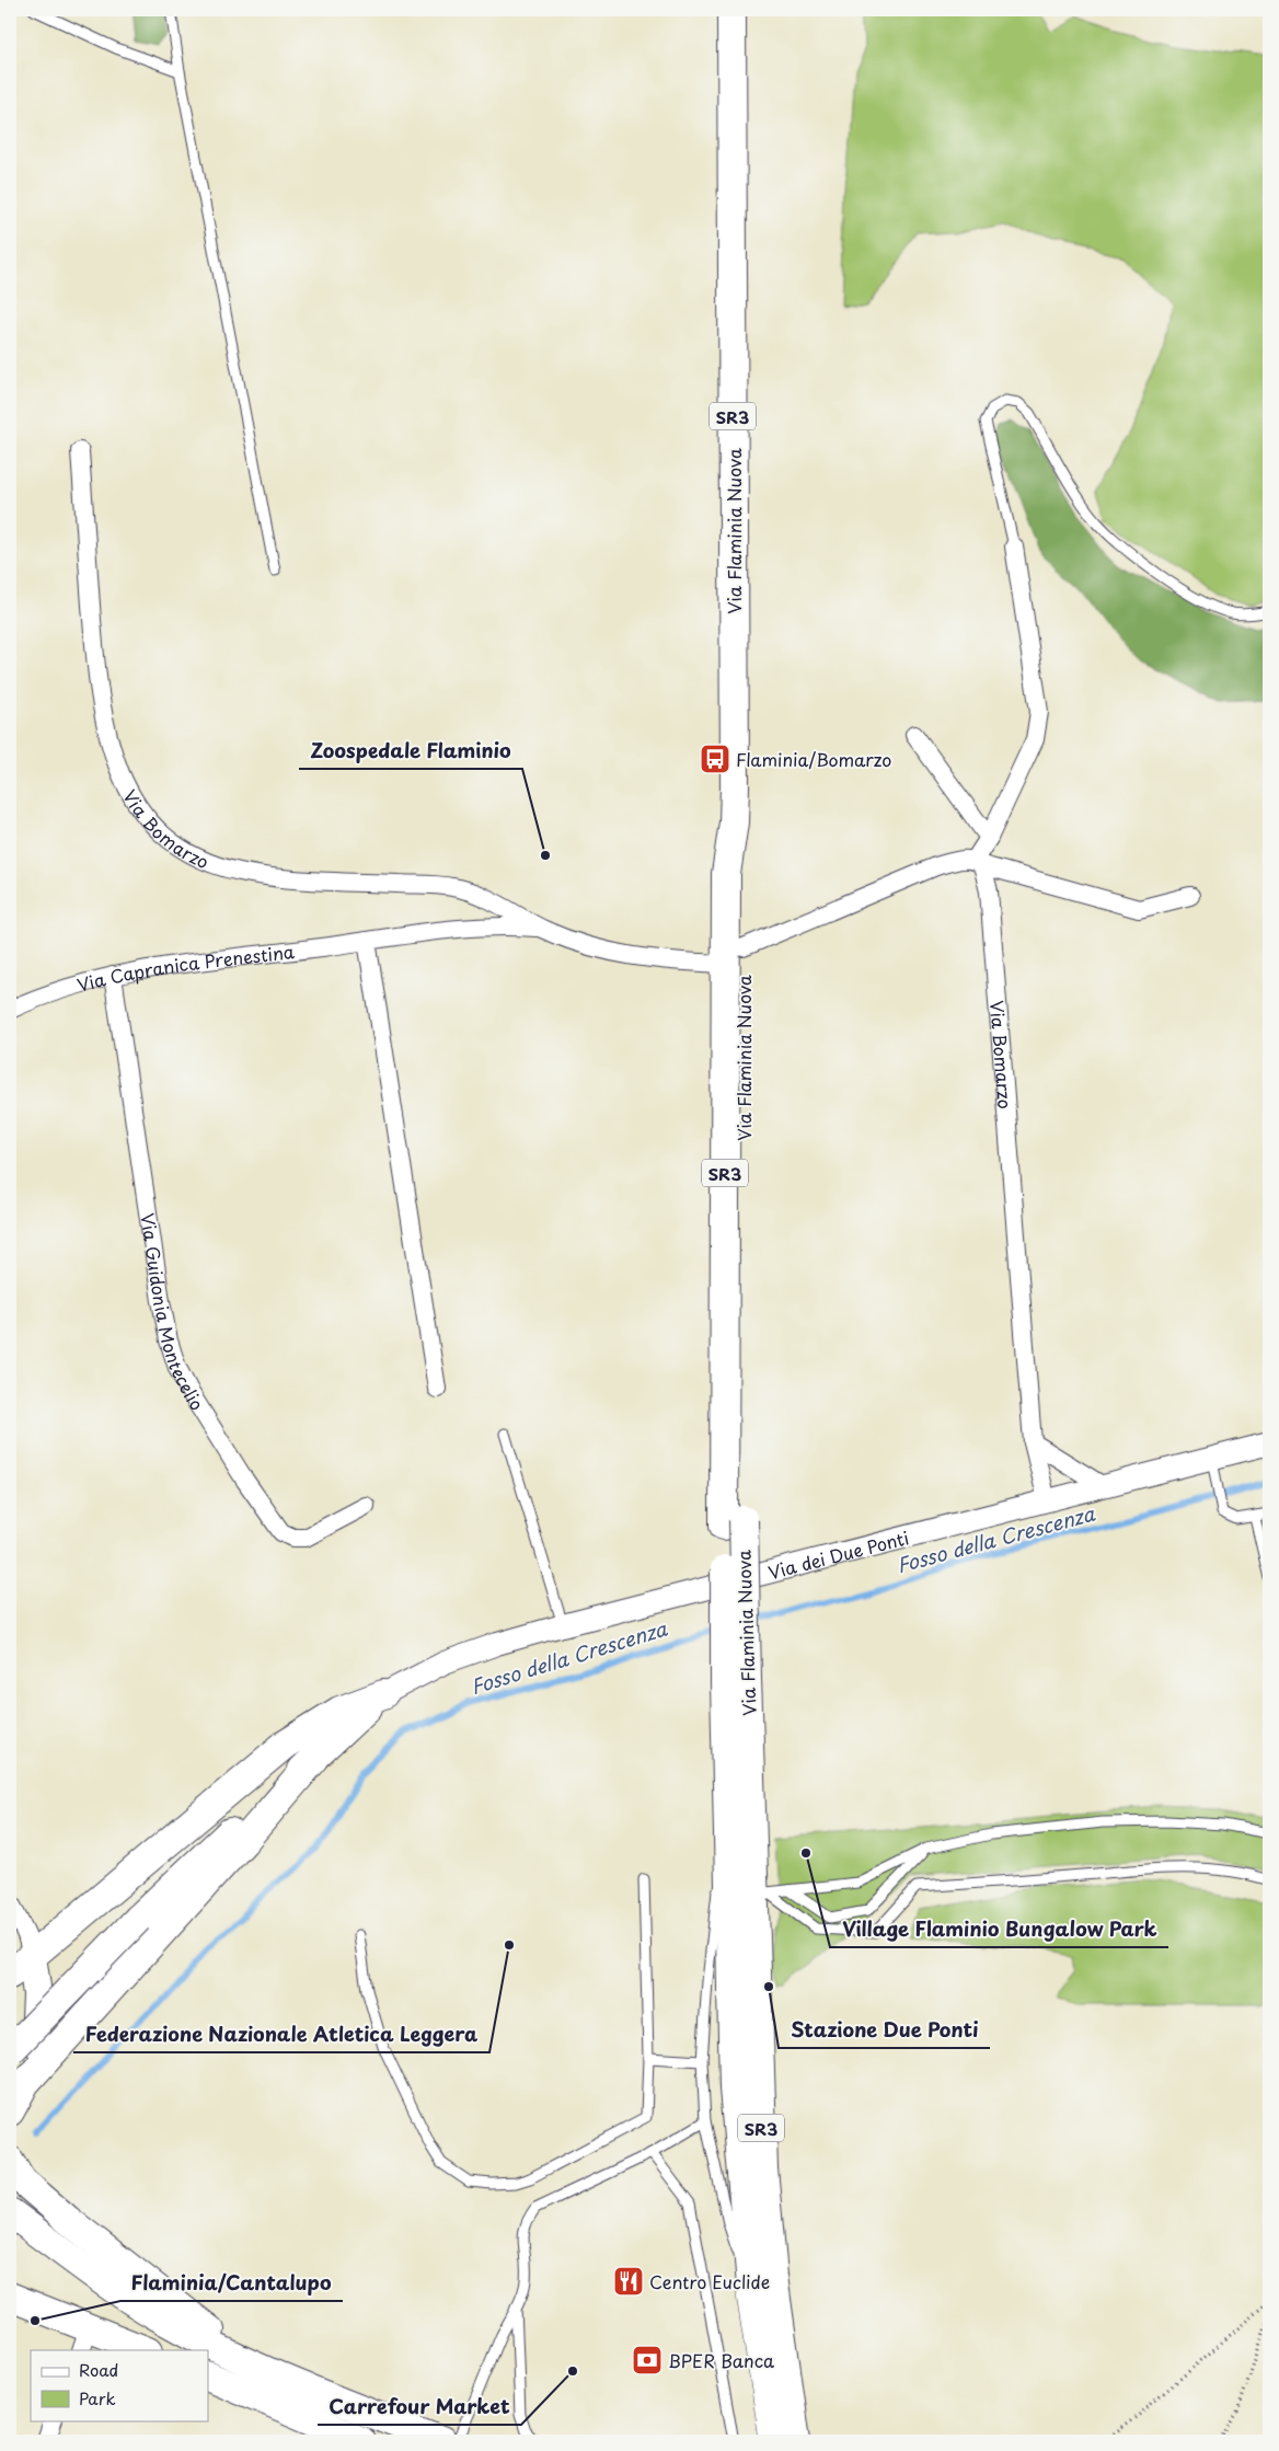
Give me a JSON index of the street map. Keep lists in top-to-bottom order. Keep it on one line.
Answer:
{"streets":{"highway":["SR3"],"main road":["Via Flaminia Nuova"],"street":["Via Bomarzo","Via Capranica Prenestina","Via Guidonia Montecelio","Via dei Due Ponti"]},"crossings":[["SR3","Via Flaminia Nuova"],["Via Flaminia Nuova","Via Bomarzo"],["Via Bomarzo","Via Capranica Prenestina"],["Via Bomarzo","Via dei Due Ponti"],["Via Capranica Prenestina","Via Guidonia Montecelio"]],"water":["Fosso della Crescenza"],"places":{"bus stop":["Flaminia/Bomarzo"],"other":["Zoospedale Flaminio","Village Flaminio Bungalow Park","Federazione Nazionale Atletica Leggera","Stazione Due Ponti","Flaminia/Cantalupo","Carrefour Market"],"restaurant":["Centro Euclide"],"bank":["BPER Banca"]},"legend":["Road","Park"]}
